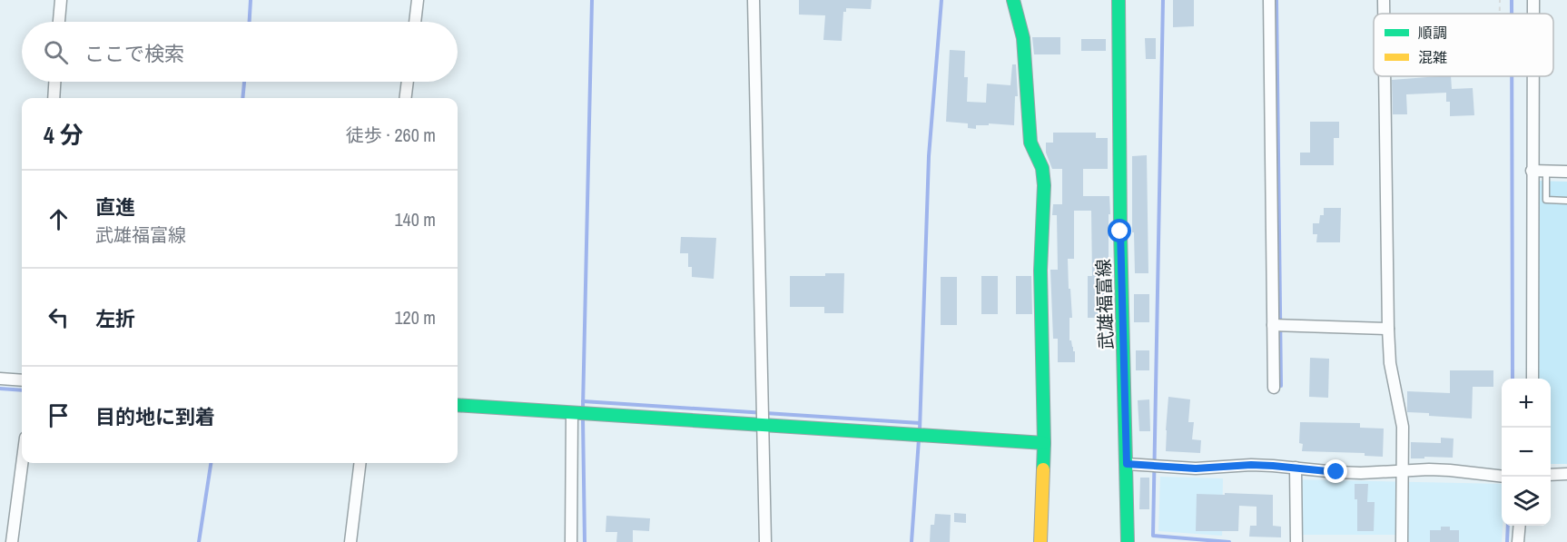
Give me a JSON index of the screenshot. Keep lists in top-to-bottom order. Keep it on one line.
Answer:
{"streets":{"street":["武雄福富線"]},"legend":["順調","混雑"],"page":{"search":"ここで検索","heading":["4 分","徒歩 · 260 m"],"list":[["直進","武雄福富線","140 m"],["左折","120 m"],"目的地に到着"],"map_buttons":["+","−"]}}
